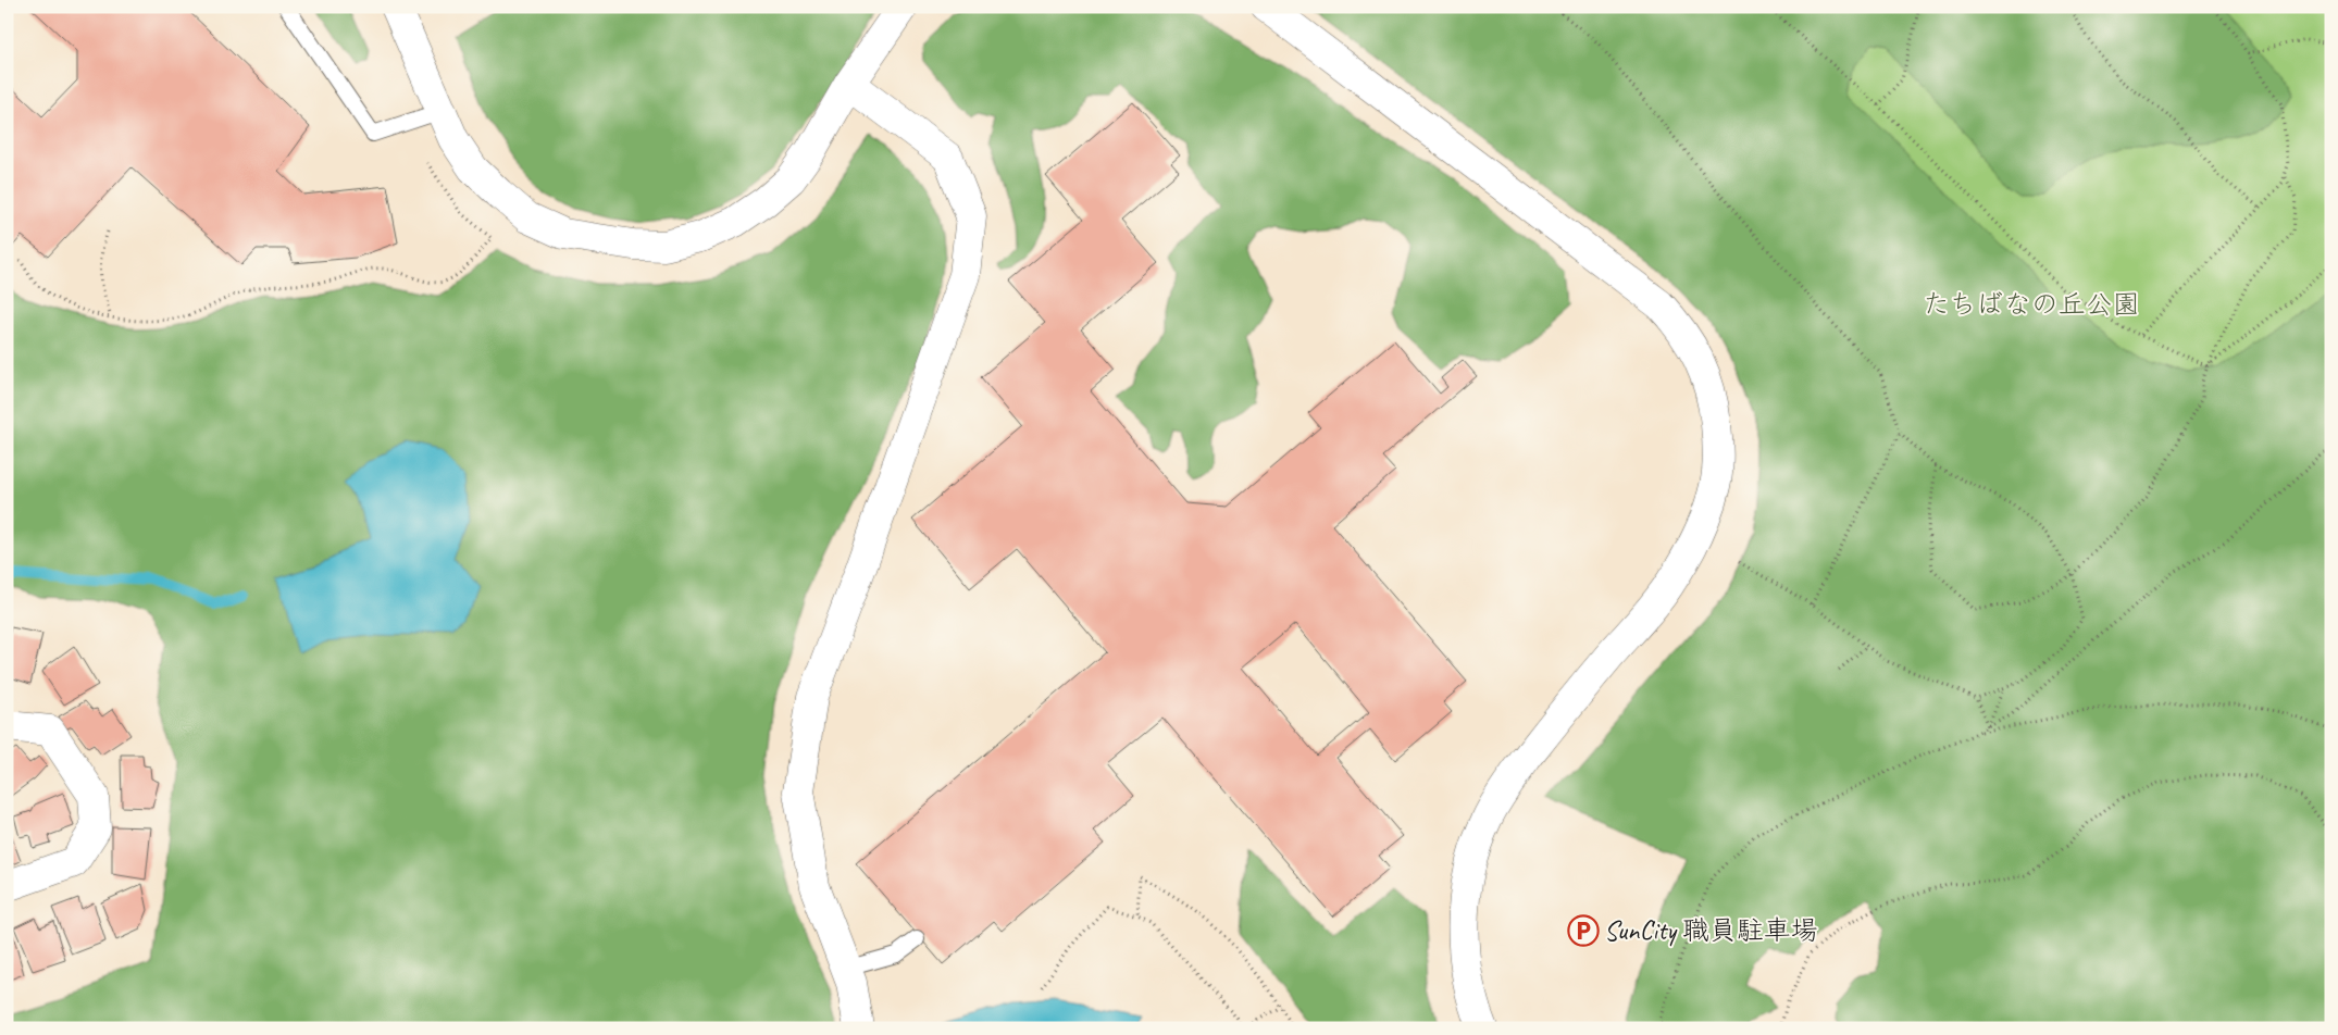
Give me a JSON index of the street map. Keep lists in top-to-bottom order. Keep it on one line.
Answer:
{"parks":["たちばなの丘公園"],"places":{"parking":["SunCity 職員駐車場"]}}
